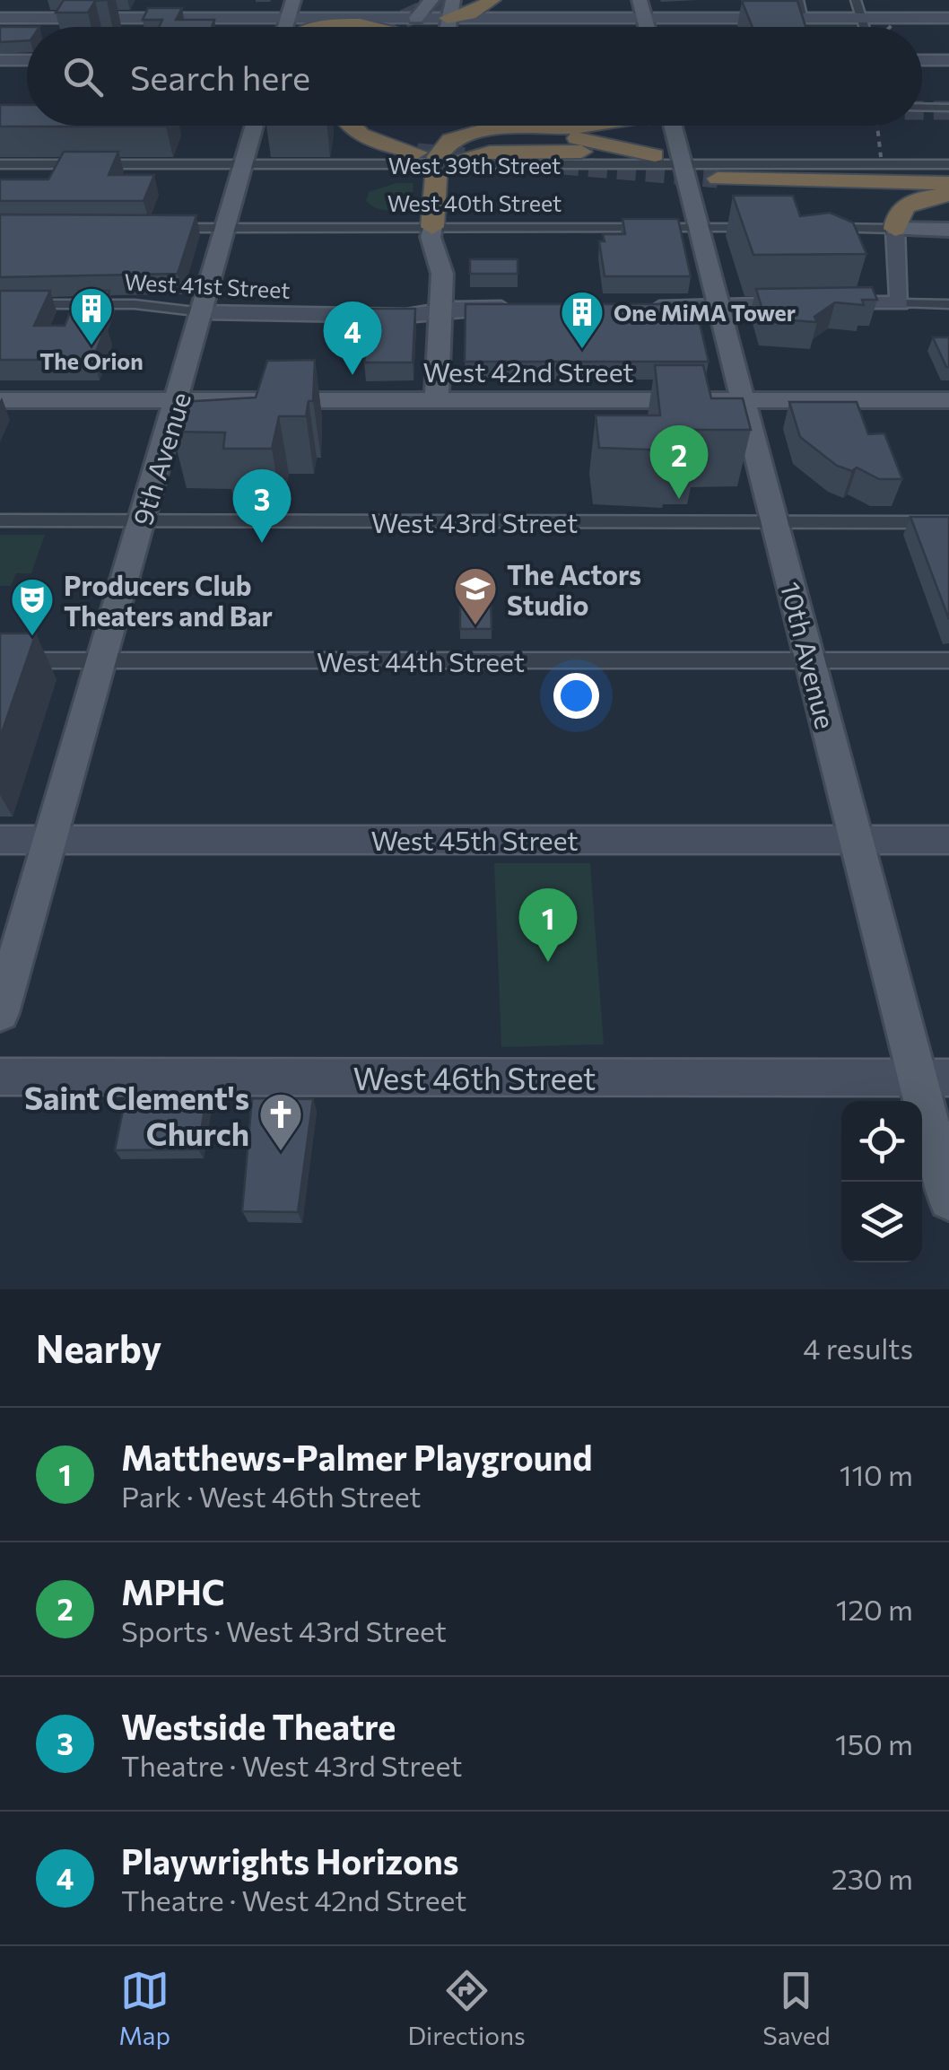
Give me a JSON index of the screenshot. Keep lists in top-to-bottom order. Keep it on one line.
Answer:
{"streets":{"main road":["West 41st Street","West 42nd Street","9th Avenue","10th Avenue","West 45th Street","West 46th Street"],"street":["West 39th Street","West 40th Street","West 43rd Street","West 44th Street"]},"crossings":[["West 39th Street","9th Avenue"],["West 39th Street","10th Avenue"],["West 40th Street","9th Avenue"],["West 40th Street","10th Avenue"],["West 41st Street","9th Avenue"],["West 42nd Street","9th Avenue"],["West 42nd Street","10th Avenue"],["9th Avenue","West 43rd Street"],["9th Avenue","West 44th Street"],["9th Avenue","West 45th Street"],["West 43rd Street","10th Avenue"],["10th Avenue","West 44th Street"],["10th Avenue","West 45th Street"],["10th Avenue","West 46th Street"]],"places":{"building":["The Orion","One MiMA Tower"],"school or university":["The Actors Studio"],"theatre":["Producers Club Theaters and Bar"],"church":["Saint Clement's Church"]},"page":{"search":"Search here","pins":["4","2","3","1"],"heading":["Nearby","4 results"],"list":[{"mark":"1","name":"Matthews-Palmer Playground","note":"Park · West 46th Street","value":"110 m"},{"mark":"2","name":"MPHC","note":"Sports · West 43rd Street","value":"120 m"},{"mark":"3","name":"Westside Theatre","note":"Theatre · West 43rd Street","value":"150 m"},{"mark":"4","name":"Playwrights Horizons","note":"Theatre · West 42nd Street","value":"230 m"}],"nav":["Map","Directions","Saved"]}}
